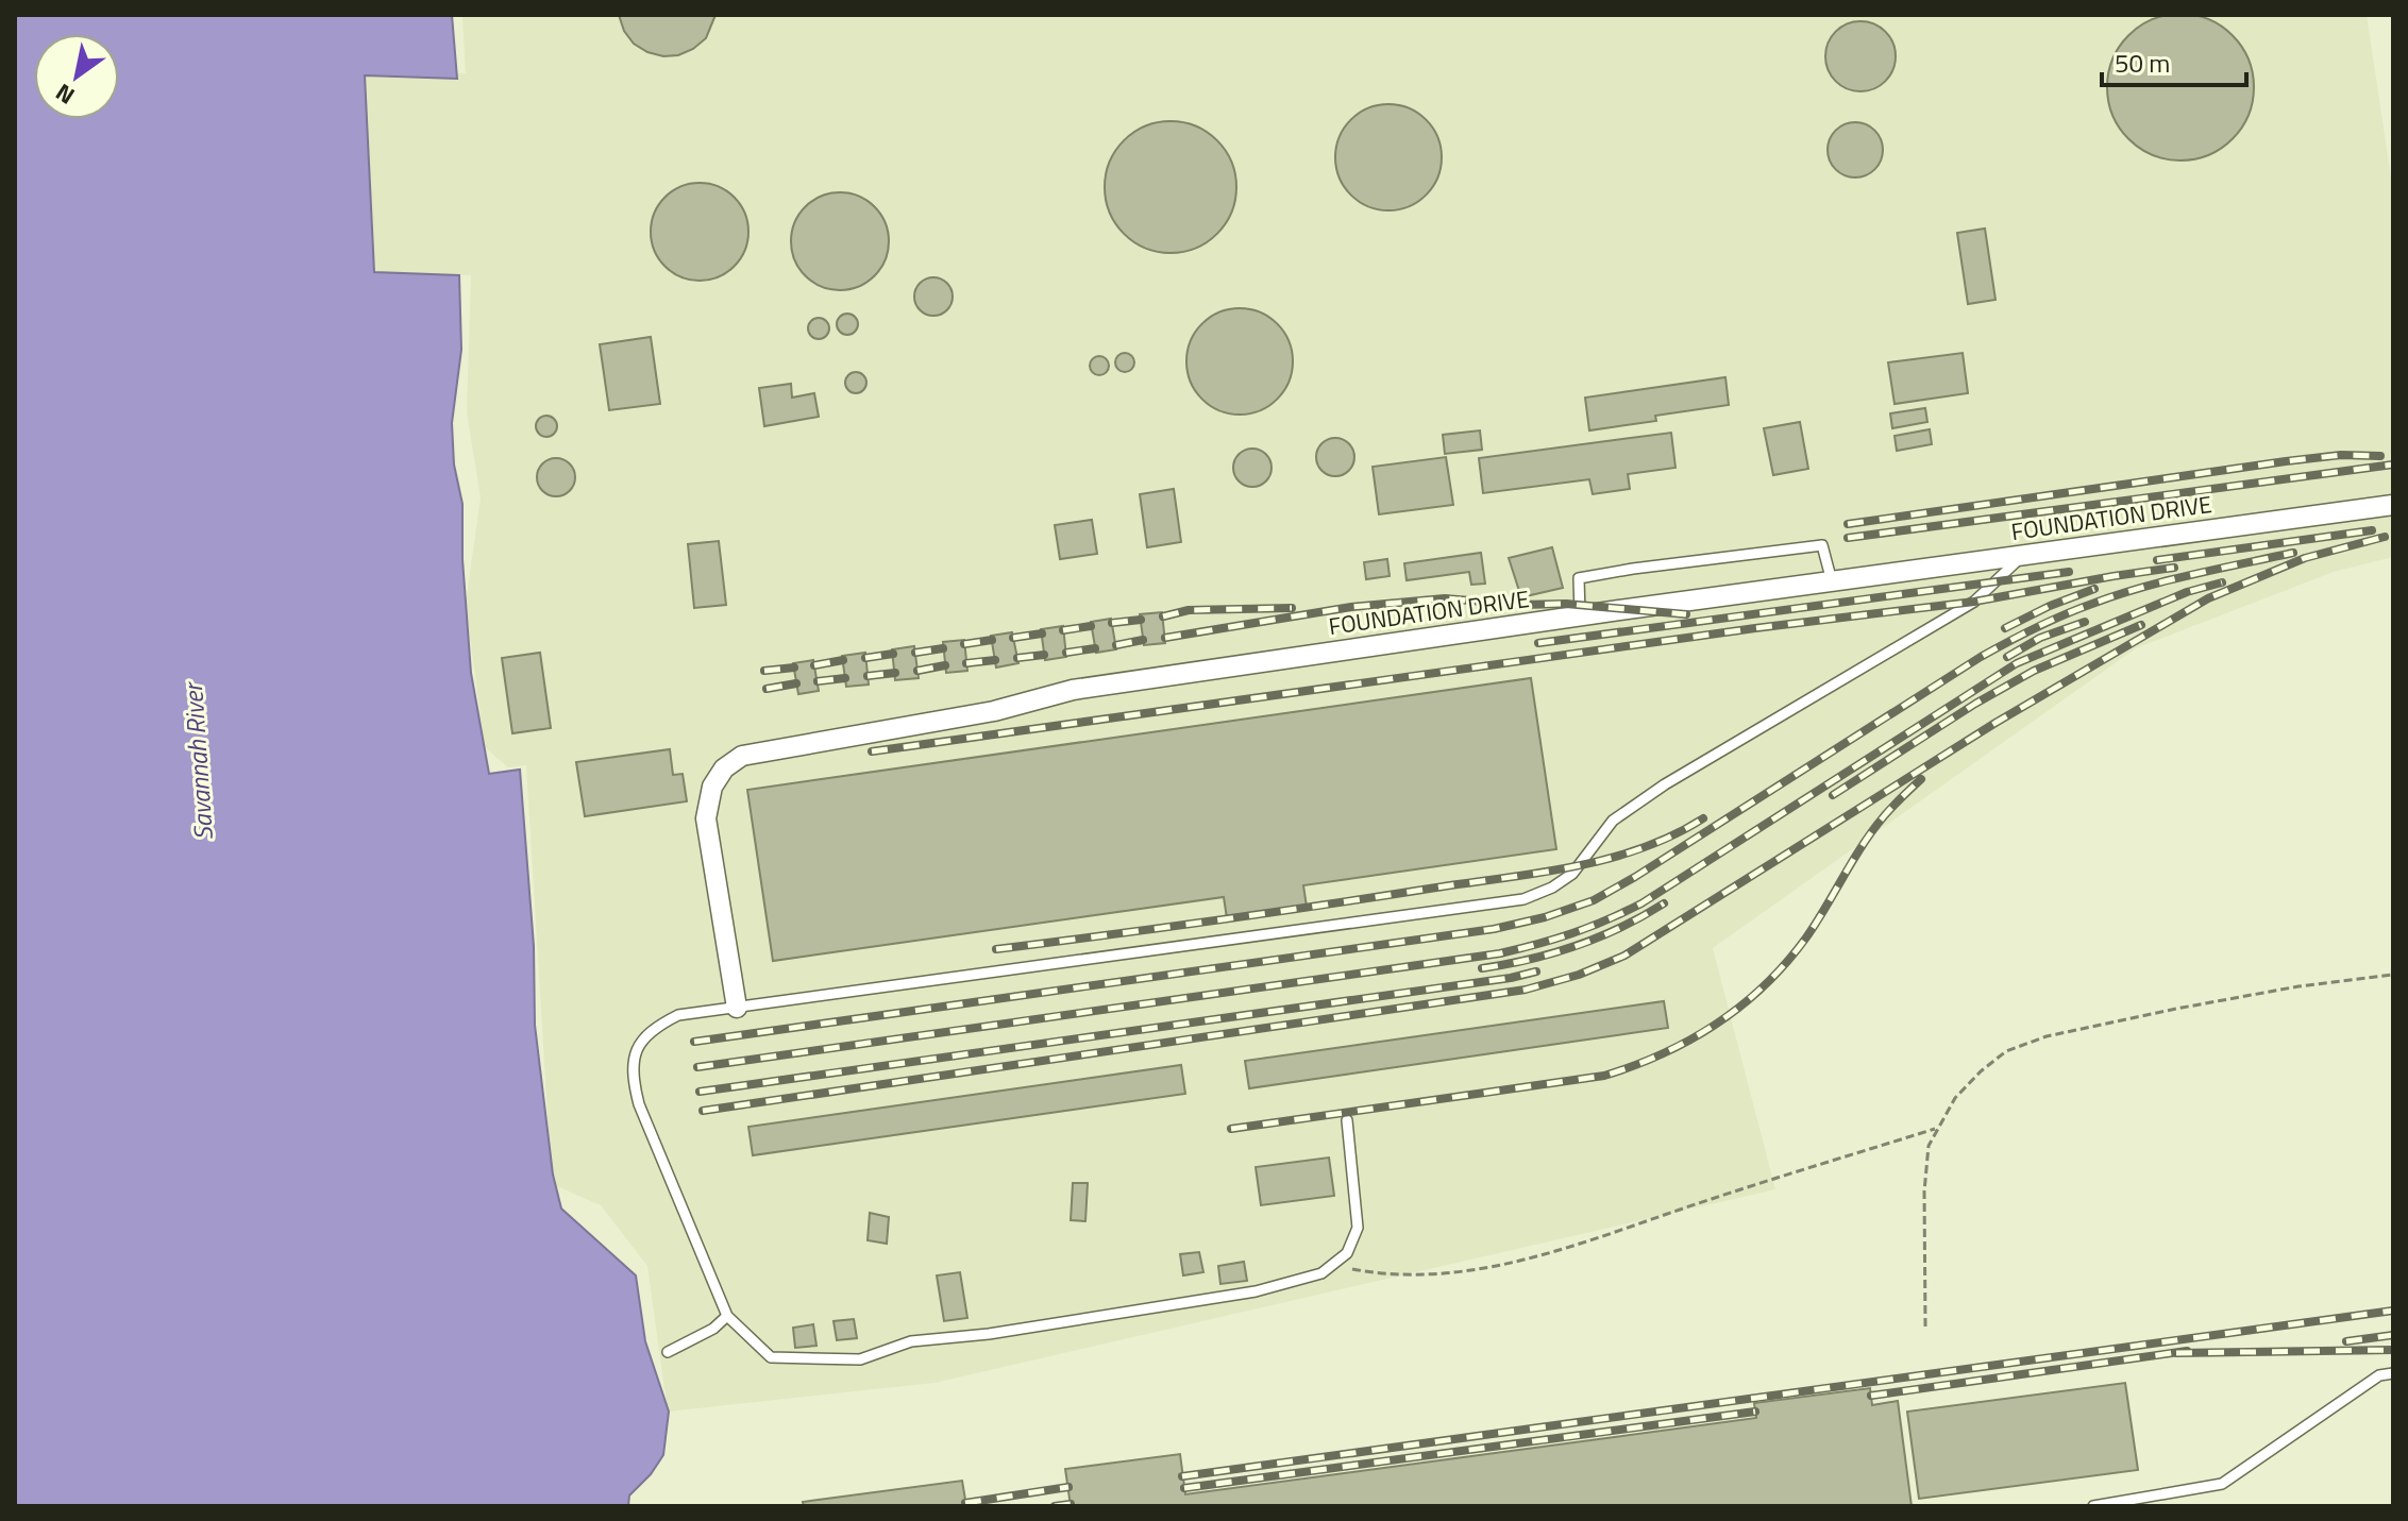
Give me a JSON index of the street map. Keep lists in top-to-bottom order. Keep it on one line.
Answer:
{"streets":{"street":["FOUNDATION DRIVE"]},"water":["Savannah River"],"scale_bar":"50 m","north":"bottom left"}
